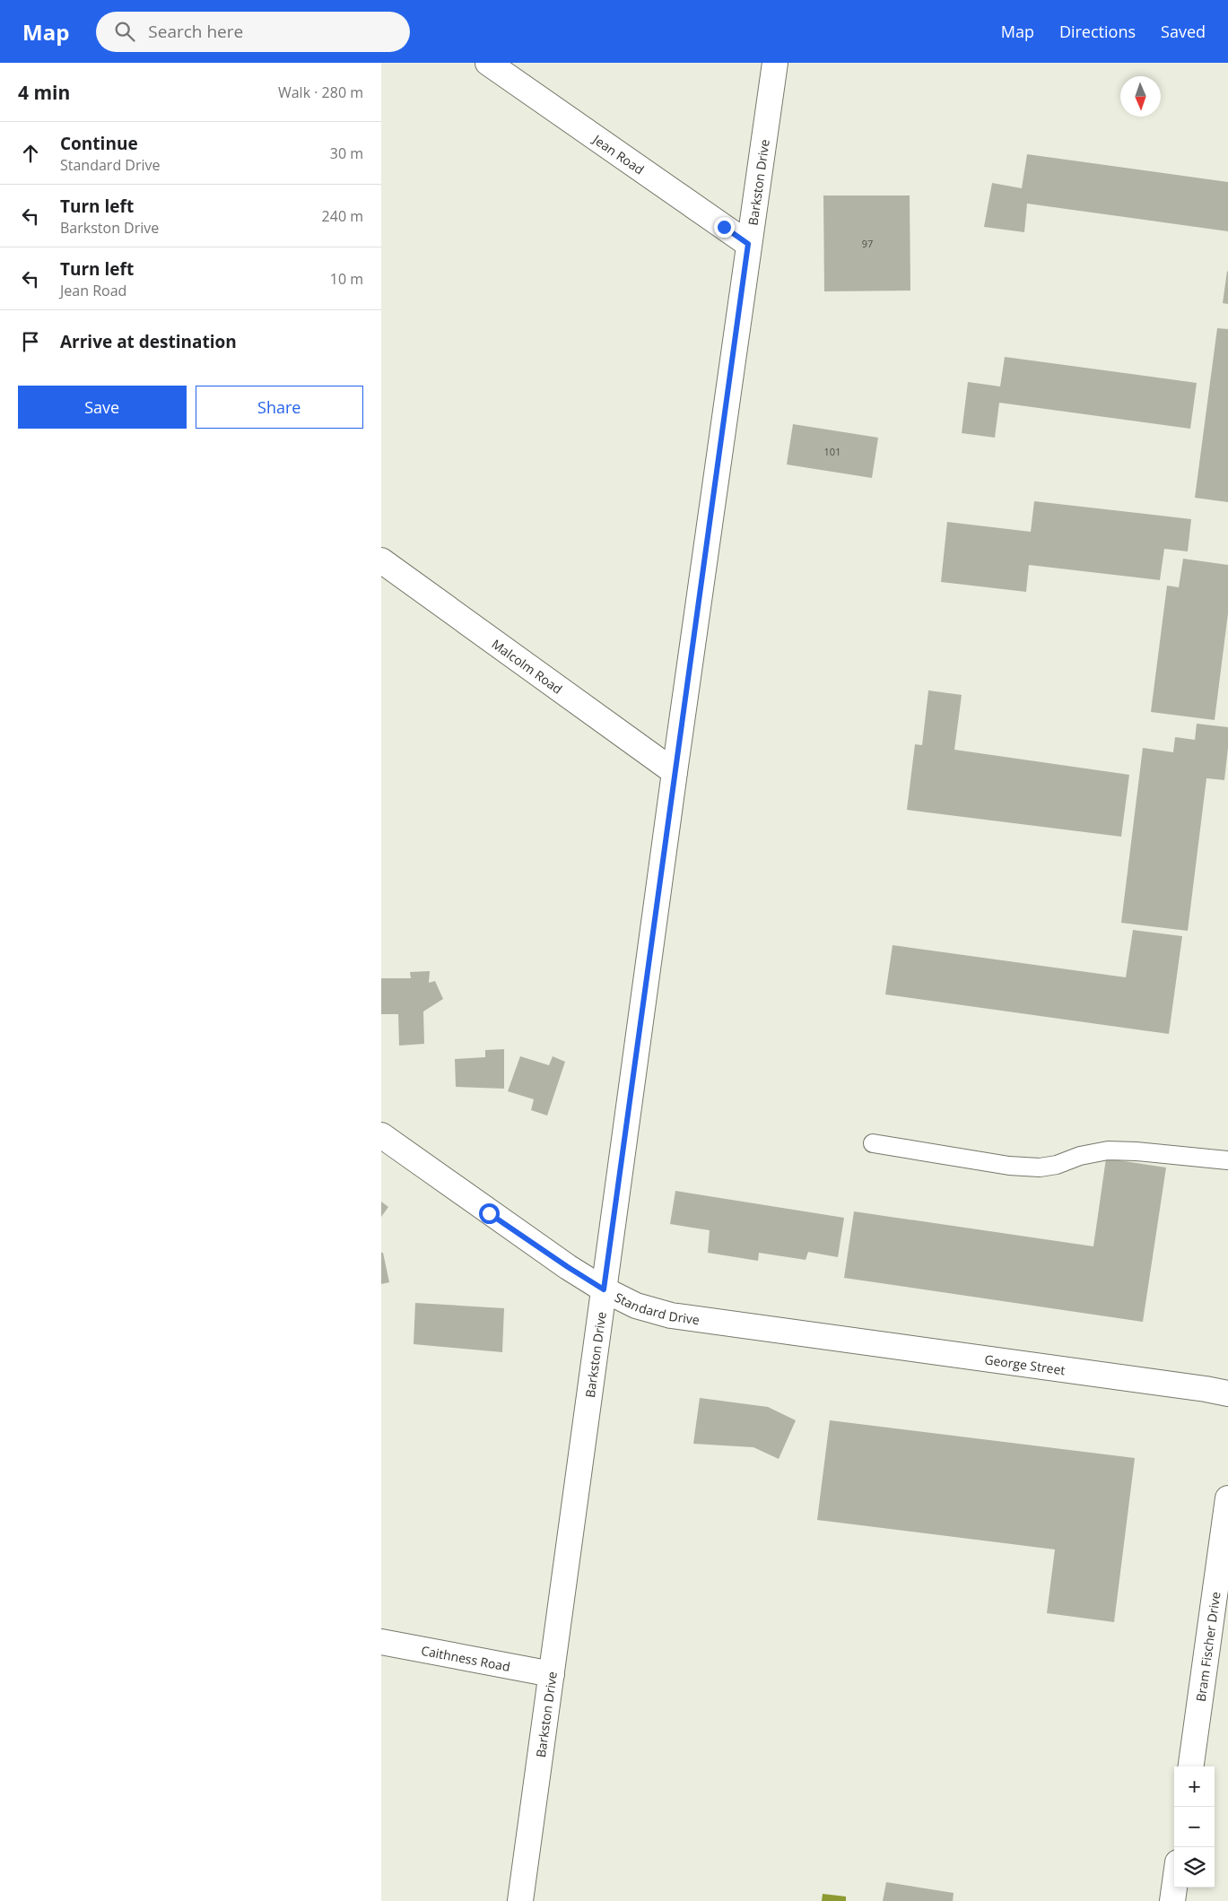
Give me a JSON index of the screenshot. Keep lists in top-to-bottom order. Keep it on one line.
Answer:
{"streets":{"street":["Jean Road","Barkston Drive","Malcolm Road","Standard Drive","George Street","Bram Fischer Drive","Caithness Road"]},"crossings":[["Jean Road","Barkston Drive"],["Barkston Drive","Malcolm Road"],["Barkston Drive","Standard Drive"],["Barkston Drive","Caithness Road"],["Standard Drive","George Street"]],"house_numbers":["97","101"],"north":"bottom","page":{"header":"Map","search":"Search here","nav":["Map","Directions","Saved"],"heading":["4 min","Walk · 280 m"],"list":[["Continue","Standard Drive","30 m"],["Turn left","Barkston Drive","240 m"],["Turn left","Jean Road","10 m"],"Arrive at destination"],"buttons":["Save","Share"],"map_buttons":["+","−"]}}
